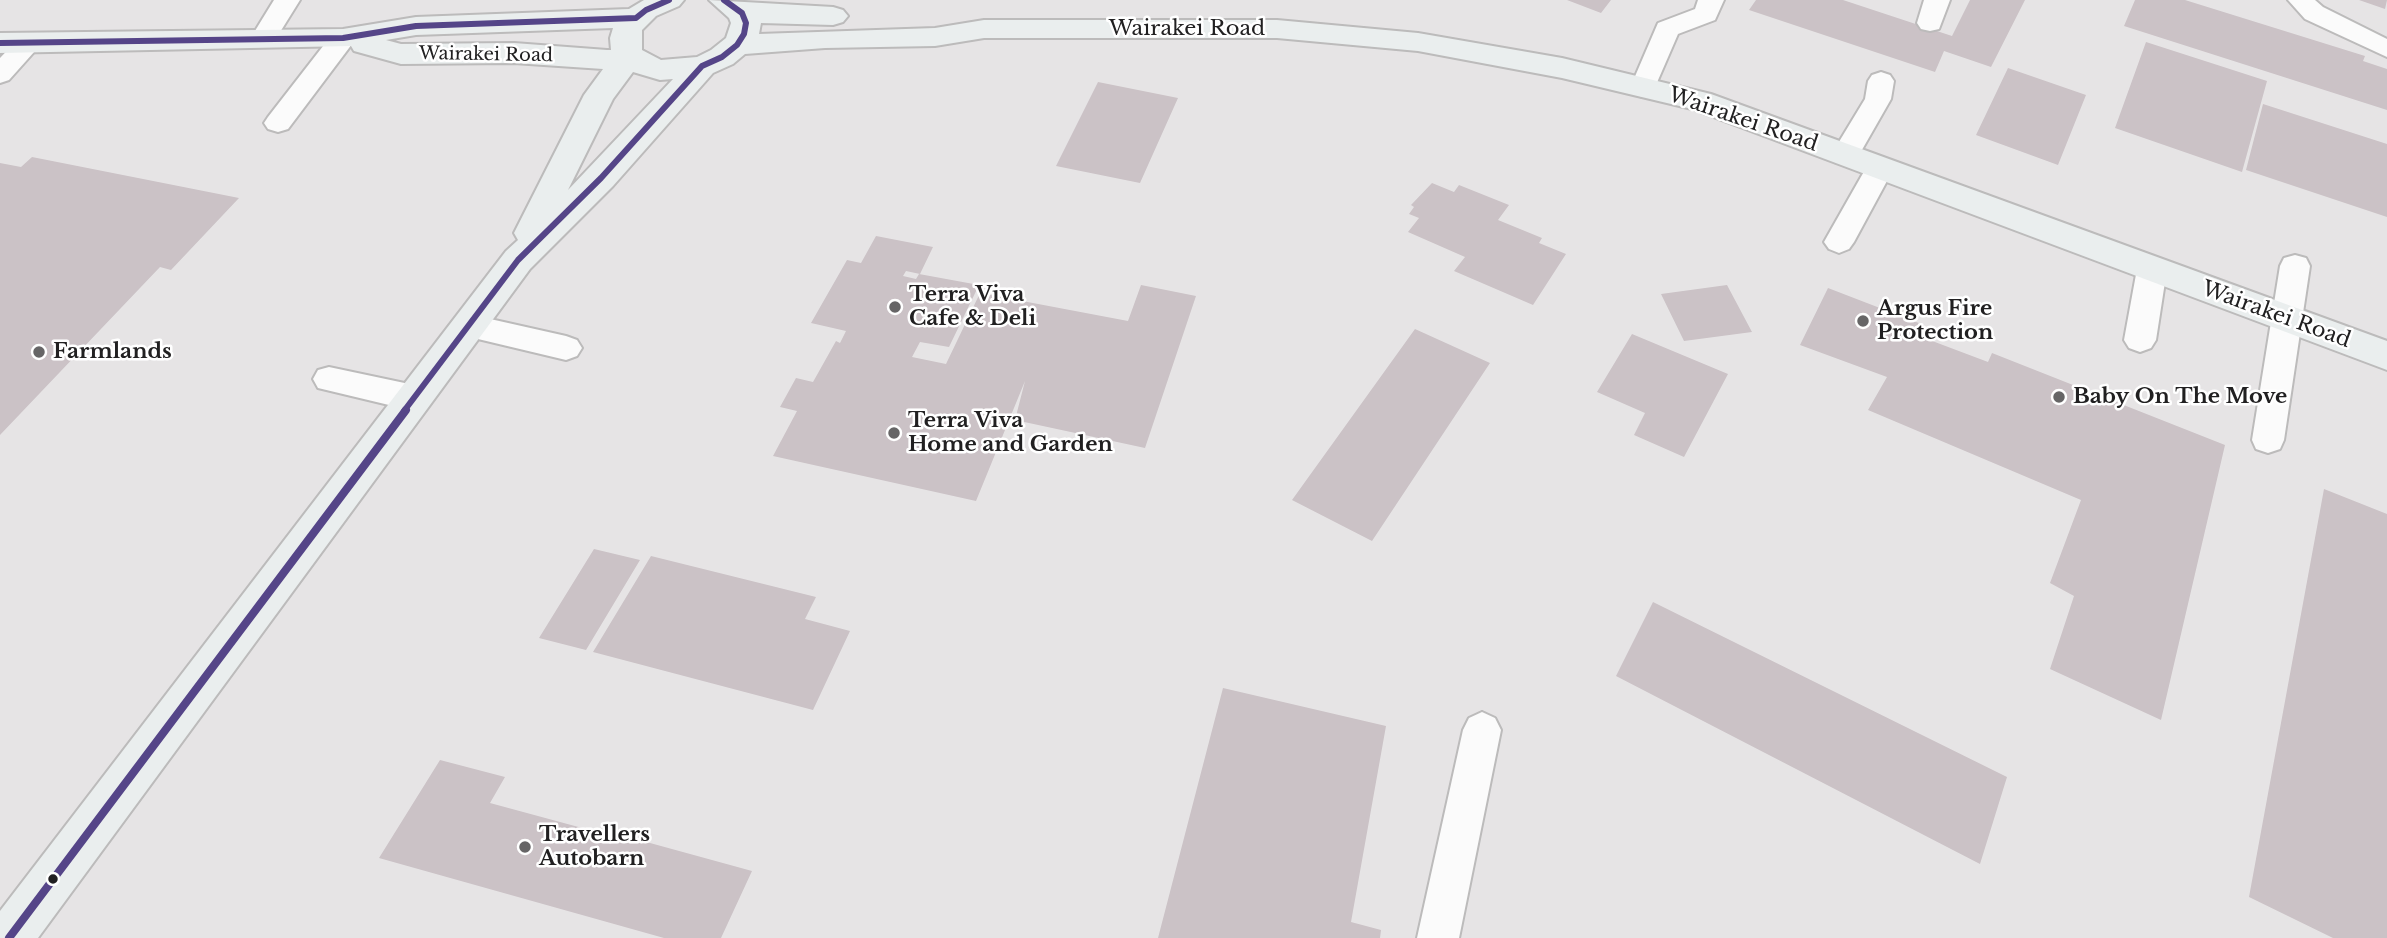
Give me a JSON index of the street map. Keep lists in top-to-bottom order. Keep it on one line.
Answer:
{"streets":{"street":["Wairakei Road"]},"places":["Terra Viva Cafe & Deli","Argus Fire Protection","Farmlands","Baby On The Move","Terra Viva Home and Garden","Travellers Autobarn"]}
